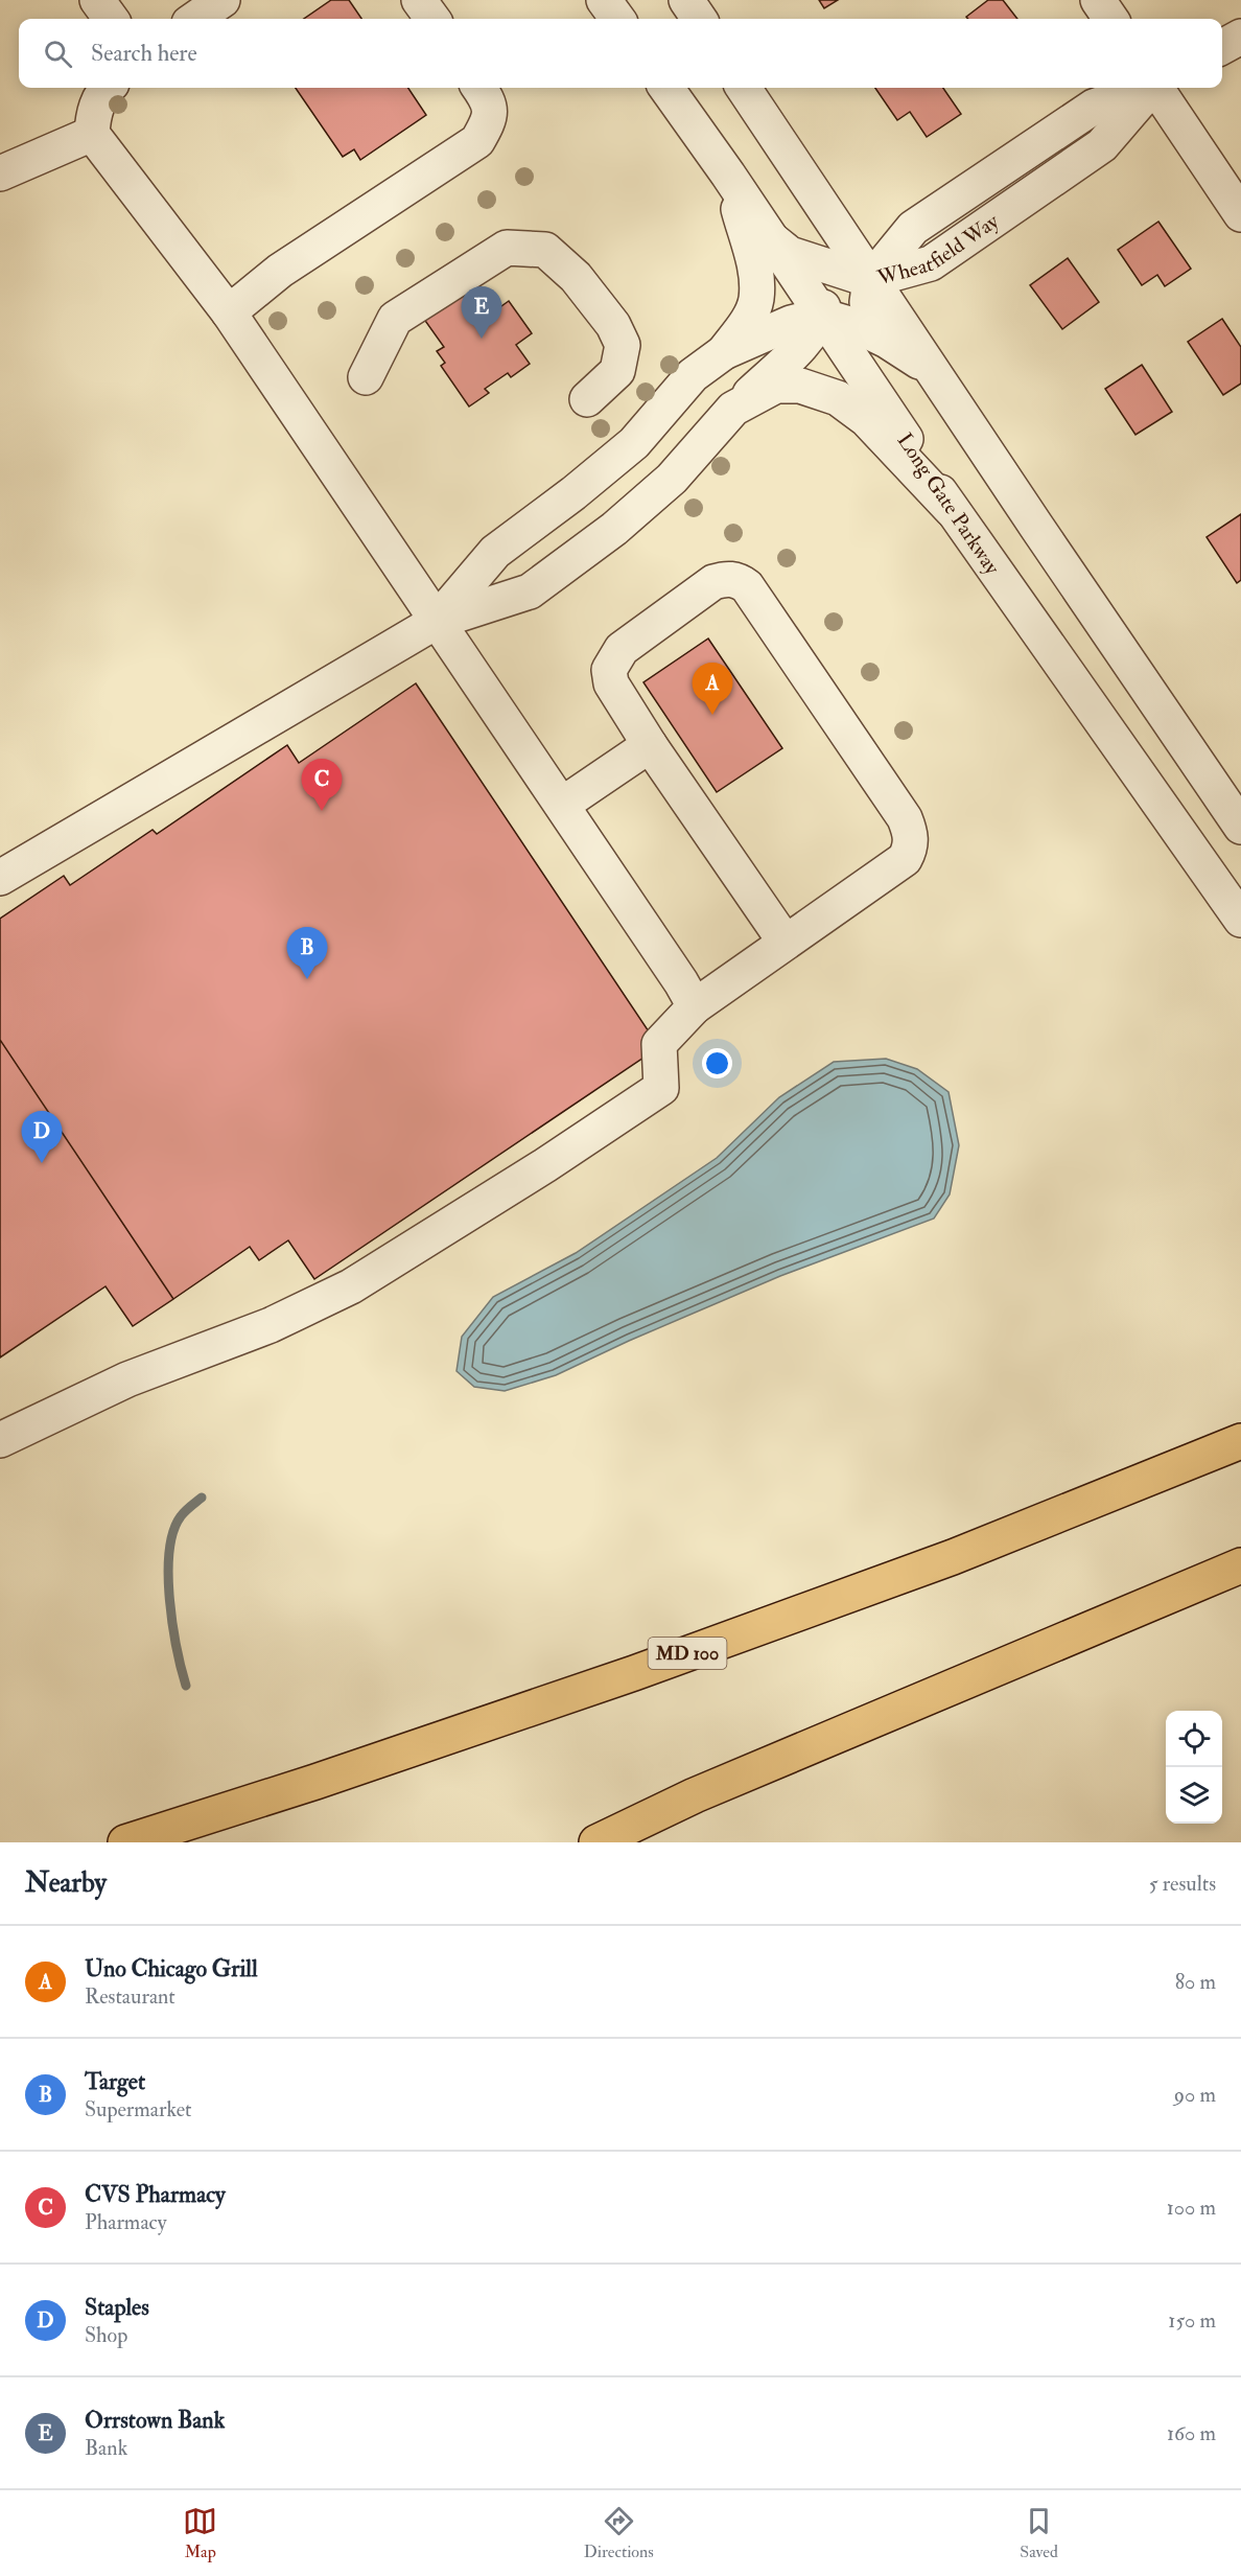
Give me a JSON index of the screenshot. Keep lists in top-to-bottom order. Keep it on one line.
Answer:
{"streets":{"highway":["MD 100"],"street":["Wheatfield Way","Long Gate Parkway"]},"page":{"search":"Search here","pins":["E","A","C","B","D"],"heading":["Nearby","5 results"],"list":[{"mark":"A","name":"Uno Chicago Grill","note":"Restaurant","value":"80 m"},{"mark":"B","name":"Target","note":"Supermarket","value":"90 m"},{"mark":"C","name":"CVS Pharmacy","note":"Pharmacy","value":"100 m"},{"mark":"D","name":"Staples","note":"Shop","value":"150 m"},{"mark":"E","name":"Orrstown Bank","note":"Bank","value":"160 m"}],"nav":["Map","Directions","Saved"]}}
